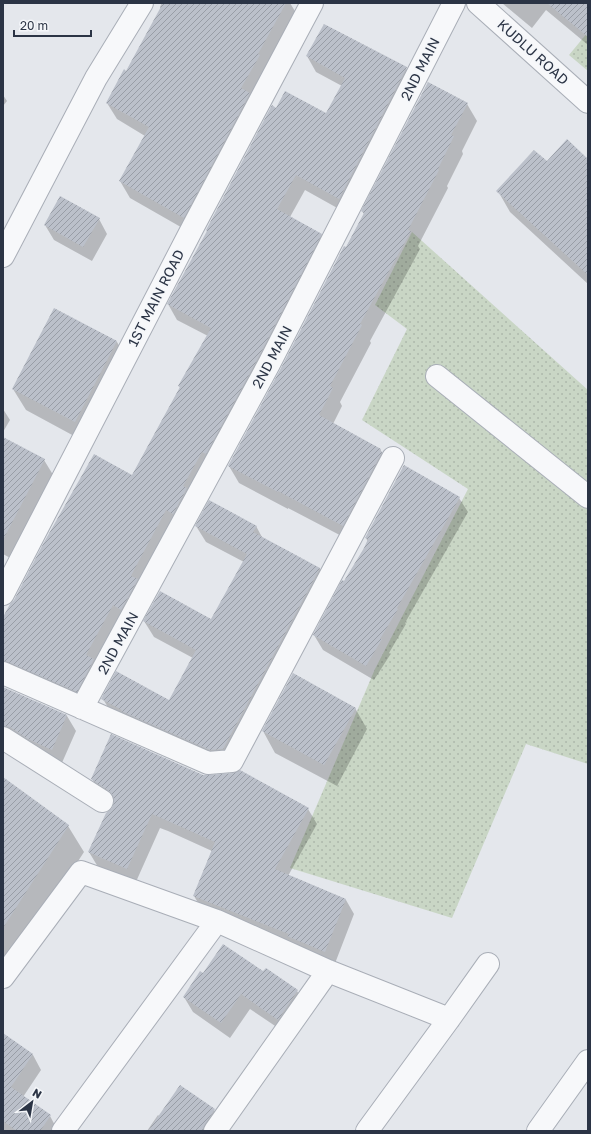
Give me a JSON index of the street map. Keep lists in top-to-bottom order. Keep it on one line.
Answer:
{"streets":{"street":["KUDLU ROAD","2ND MAIN","1ST MAIN ROAD"]},"scale_bar":"20 m","north":"top right"}
